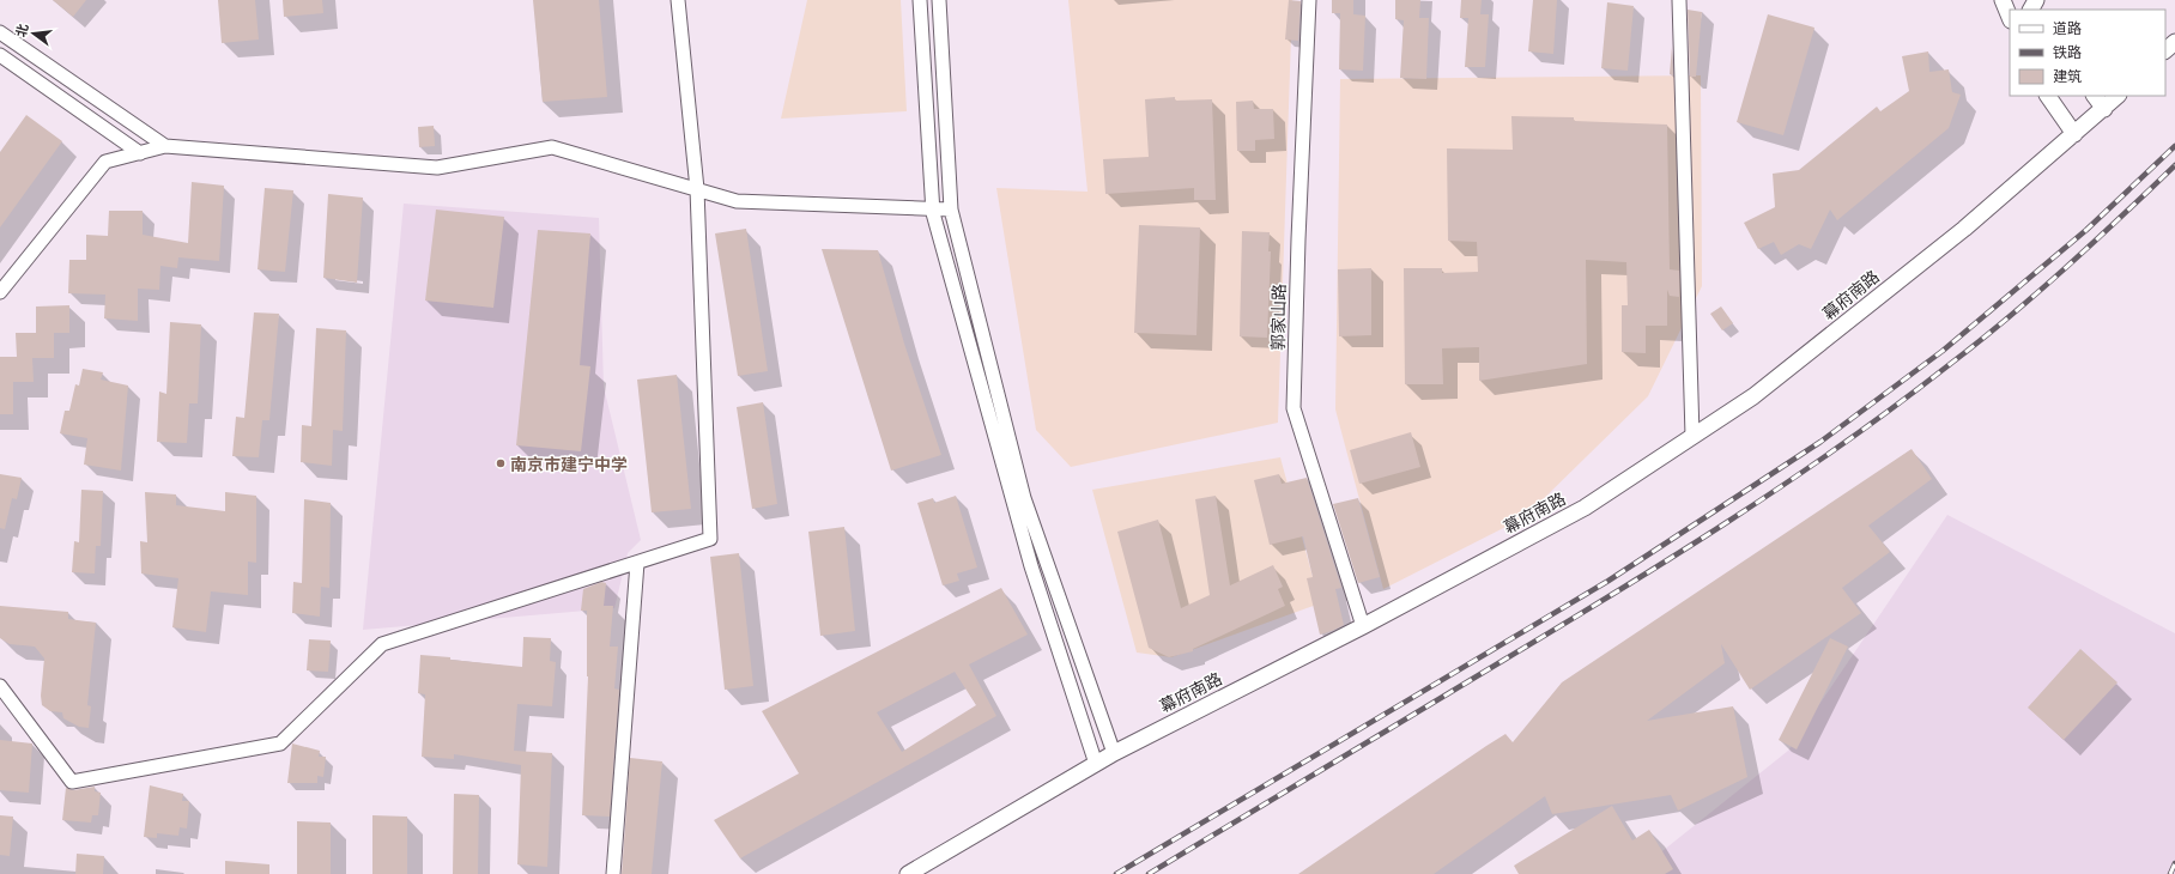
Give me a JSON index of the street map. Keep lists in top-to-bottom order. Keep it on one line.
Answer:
{"streets":{"street":["幕府南路","郭家山路"]},"crossings":[["幕府南路","郭家山路"]],"places":["南京市建宁中学"],"legend":["道路","铁路","建筑"],"north":"left"}
